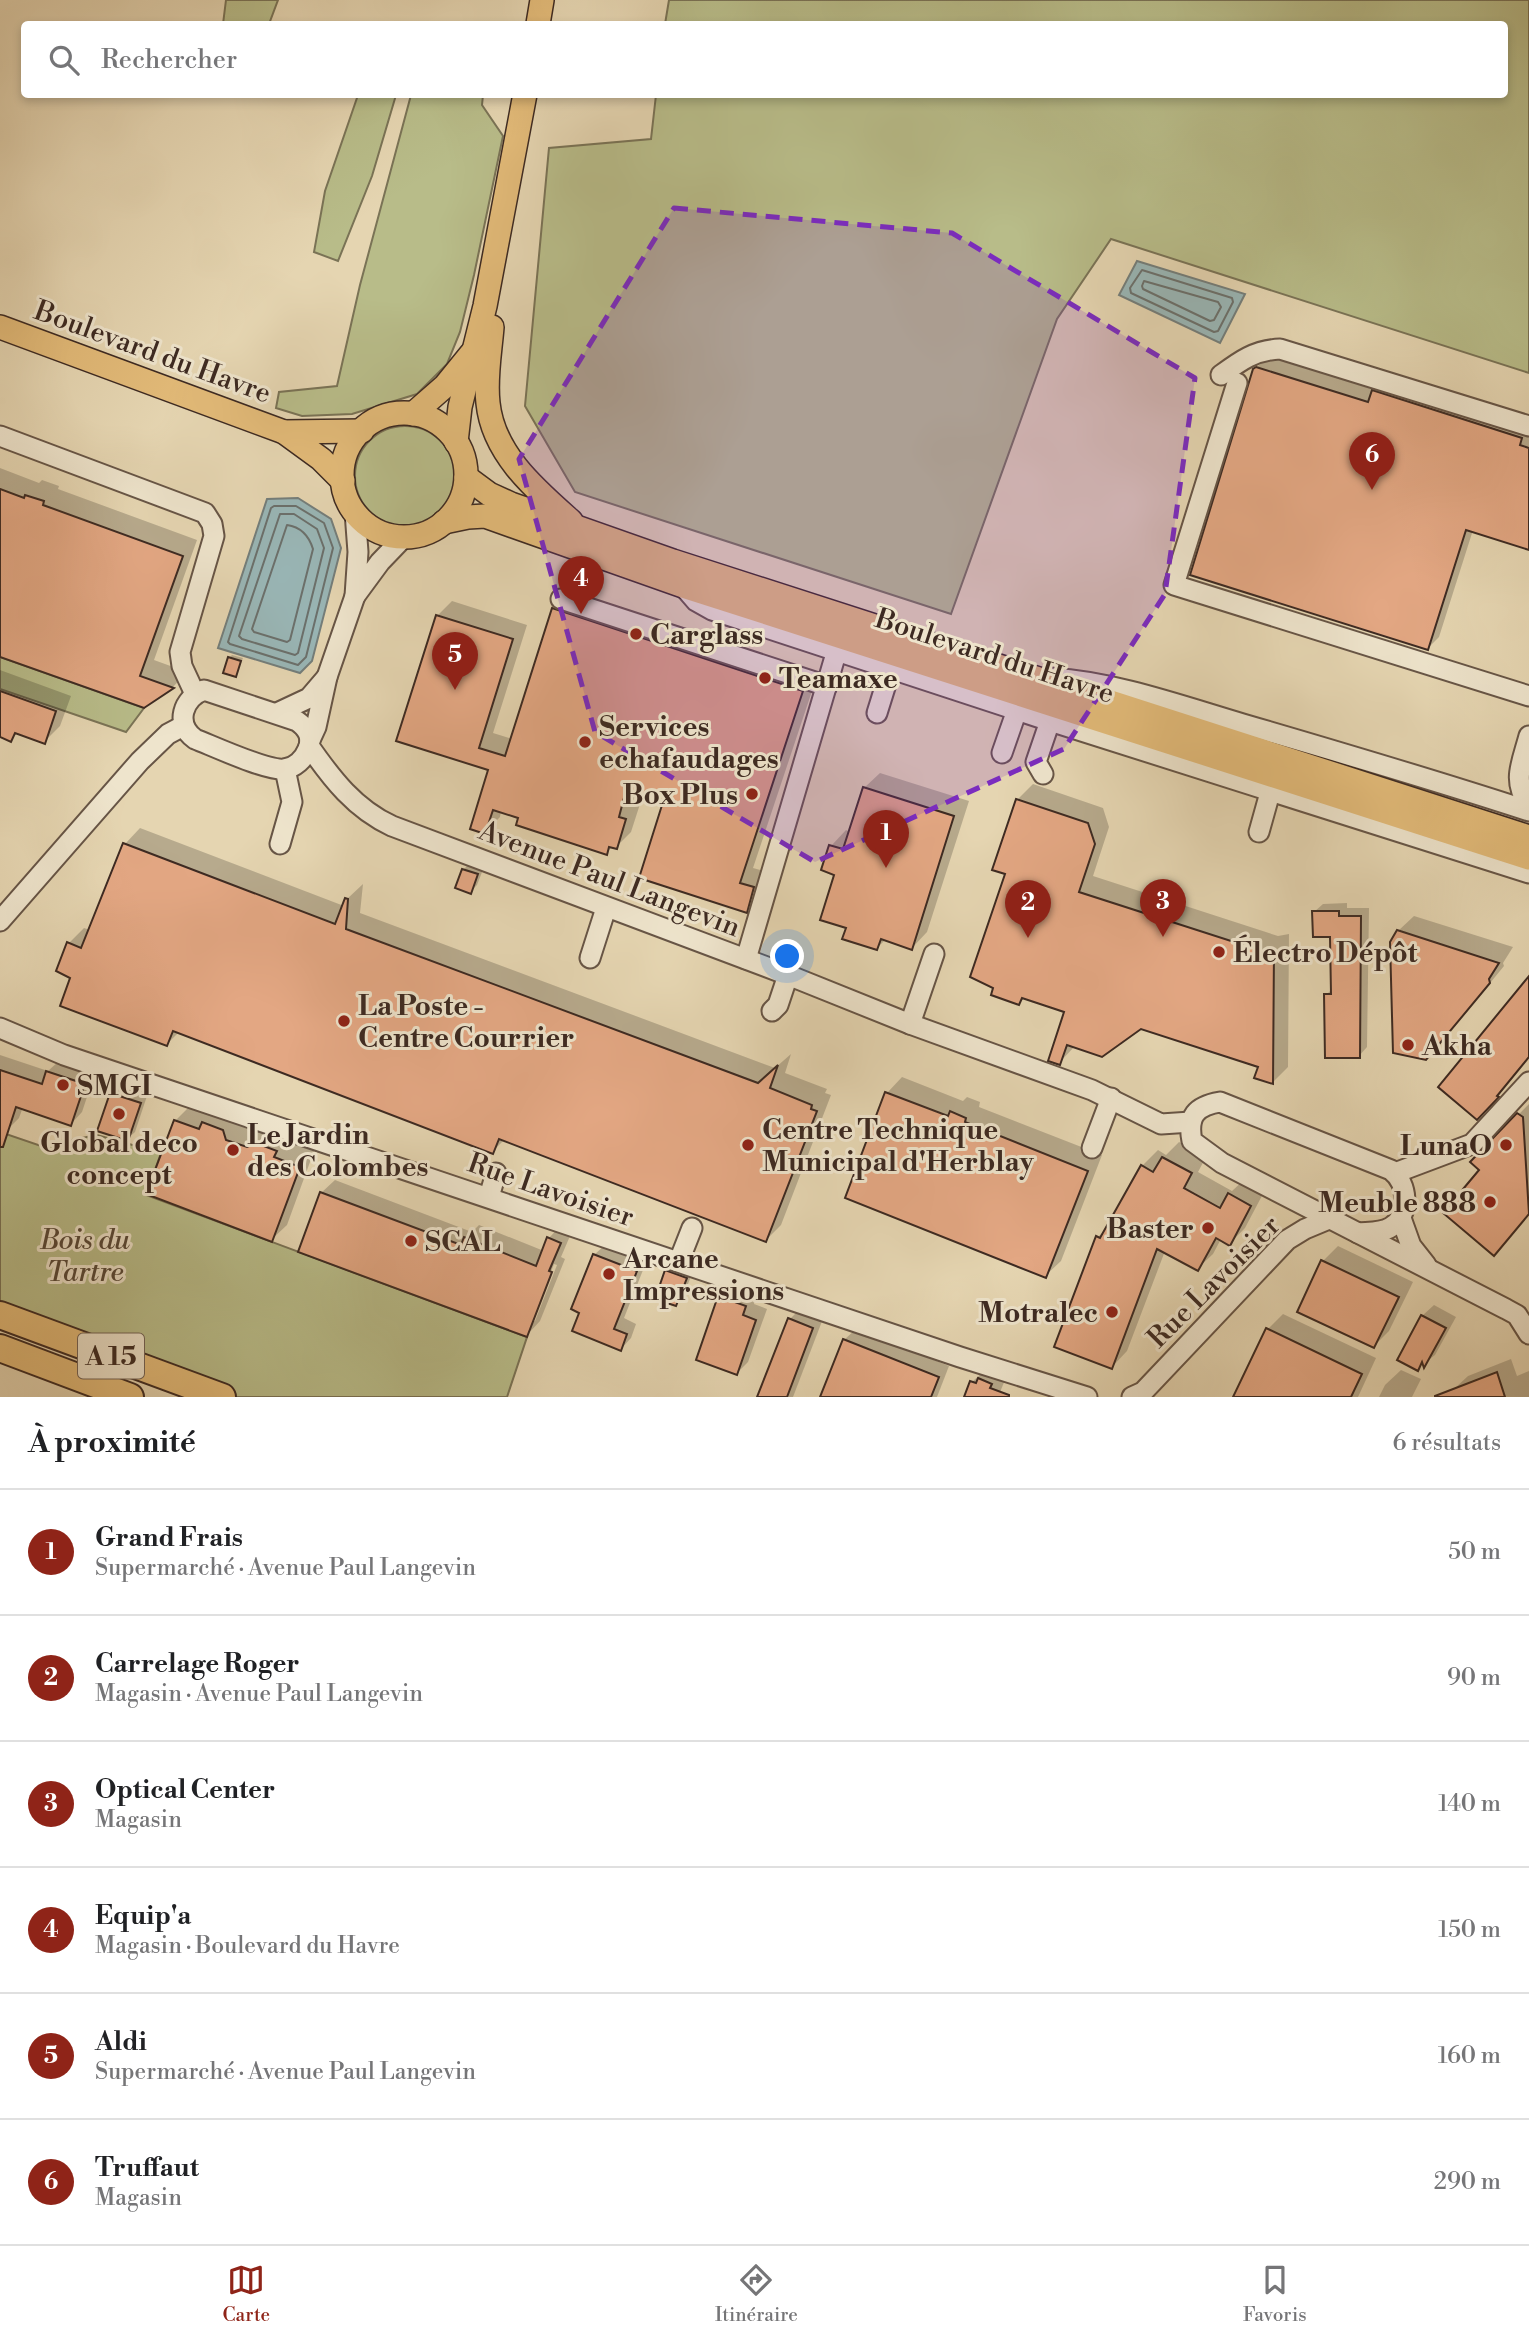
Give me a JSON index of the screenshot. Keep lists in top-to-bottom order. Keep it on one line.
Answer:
{"streets":{"highway":["A 15"],"main road":["Boulevard du Havre"],"street":["Avenue Paul Langevin","Rue Lavoisier"]},"parks":["Bois du Tartre"],"places":["Carglass","Teamaxe","Services echafaudages","Box Plus","Électro Dépôt","La Poste - Centre Courrier","Akha","SMGI","Global deco concept","Centre Technique Municipal d'Herblay","LunaO","Le Jardin des Colombes","Meuble 888","Baster","SCAL","Arcane Impressions","Motralec"],"page":{"search":"Rechercher","pins":["6","4","5","1","3","2"],"heading":["À proximité","6 résultats"],"list":[{"mark":"1","name":"Grand Frais","note":"Supermarché · Avenue Paul Langevin","value":"50 m"},{"mark":"2","name":"Carrelage Roger","note":"Magasin · Avenue Paul Langevin","value":"90 m"},{"mark":"3","name":"Optical Center","note":"Magasin","value":"140 m"},{"mark":"4","name":"Equip'a","note":"Magasin · Boulevard du Havre","value":"150 m"},{"mark":"5","name":"Aldi","note":"Supermarché · Avenue Paul Langevin","value":"160 m"},{"mark":"6","name":"Truffaut","note":"Magasin","value":"290 m"}],"nav":["Carte","Itinéraire","Favoris"]}}
